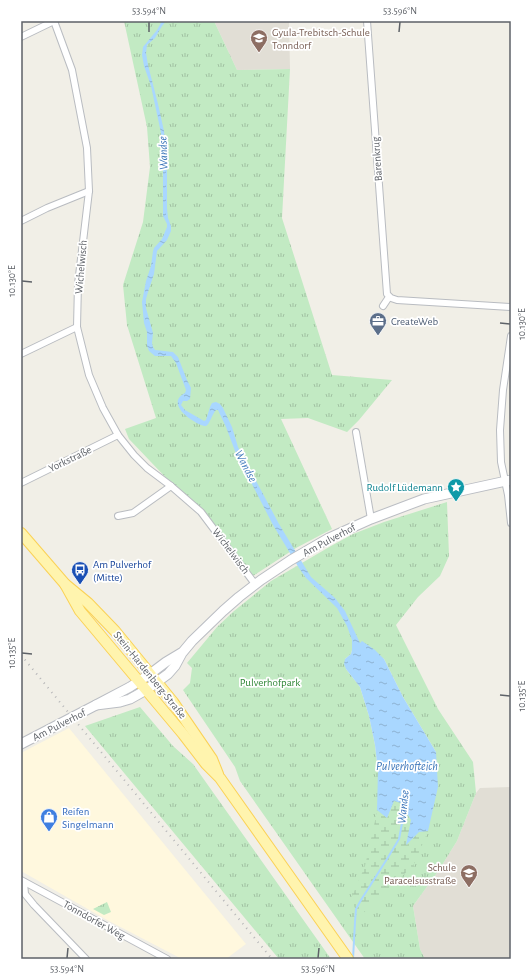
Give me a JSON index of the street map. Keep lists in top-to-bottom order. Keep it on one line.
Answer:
{"streets":{"main road":["Stein-Hardenberg-Straße"],"street":["Barenkrug","Wichelwisch","Yorkstraße","Am Pulverhof","Tonndorfer Weg"]},"crossings":[["Wichelwisch","Yorkstraße"],["Wichelwisch","Am Pulverhof"],["Am Pulverhof","Stein-Hardenberg-Straße"]],"water":["Wandse","Pulverhofteich"],"parks":["Pulverhofpark"],"places":{"school or university":["Gyula-Trebitsch-Schule Tonndorf","Schule Paracelsusstraße"],"office":["CreateWeb"],"place":["Rudolf Lüdemann"],"bus stop":["Am Pulverhof (Mitte)"],"shop":["Reifen Singelmann"]},"coordinates":["53.594°N","53.596°N","10.130°E","10.135°E"]}
